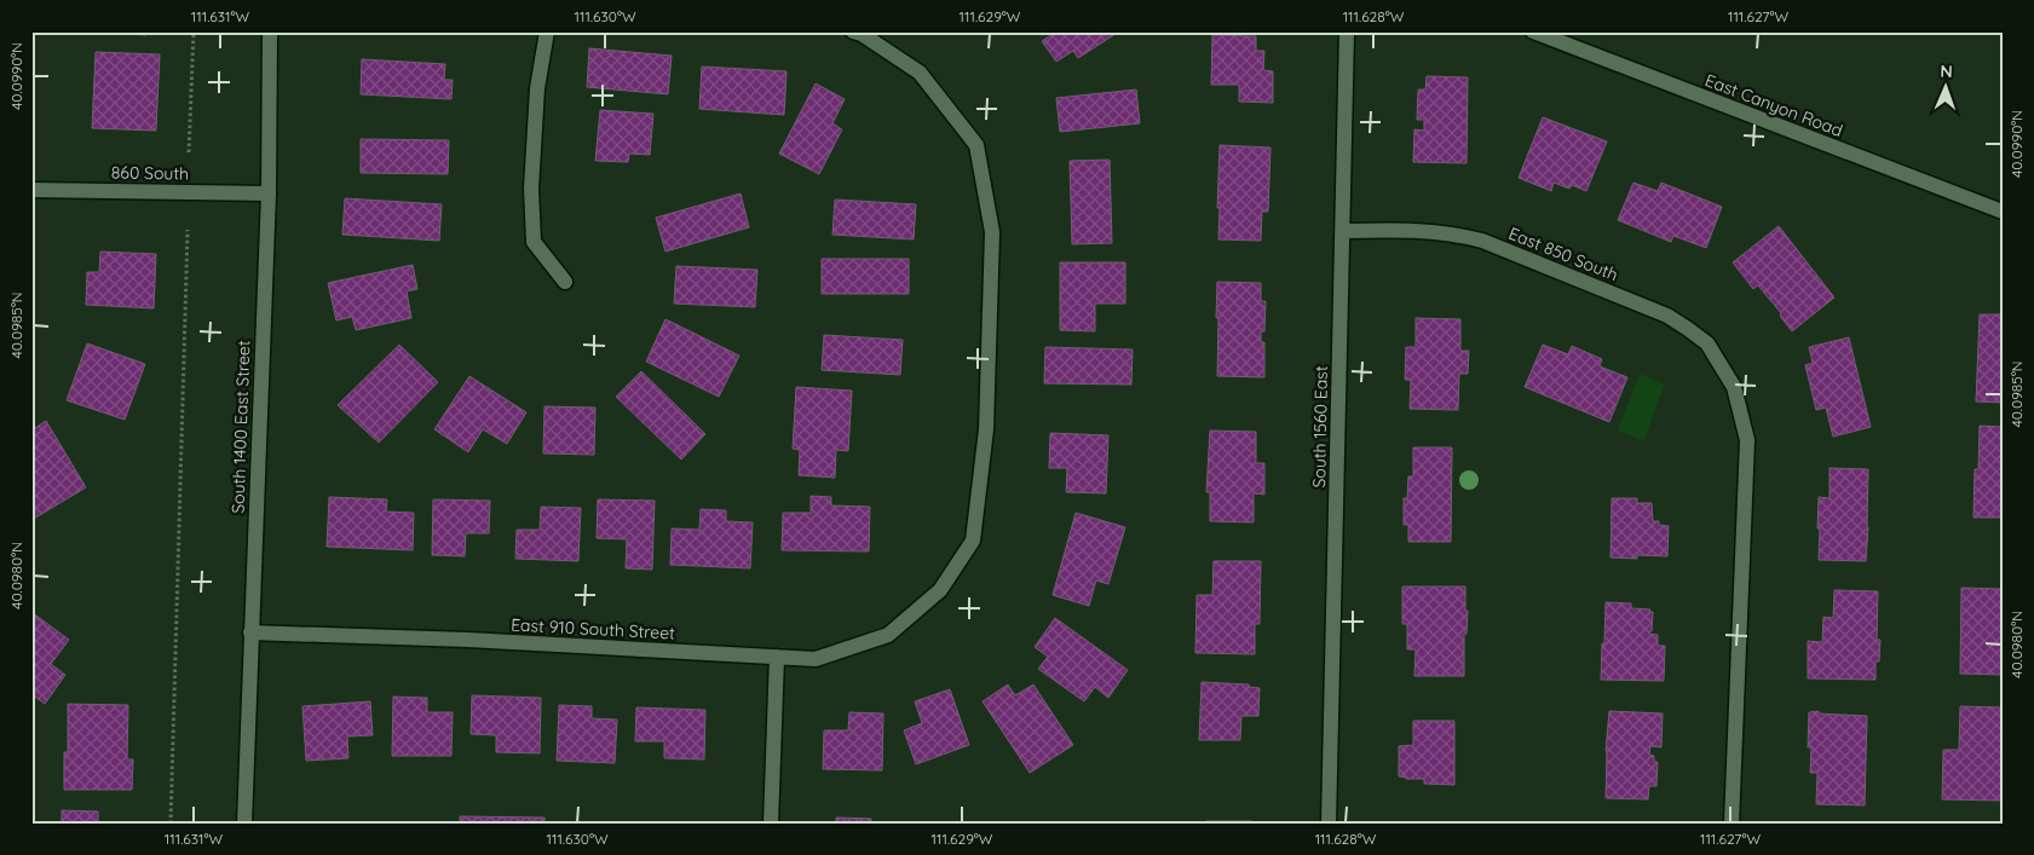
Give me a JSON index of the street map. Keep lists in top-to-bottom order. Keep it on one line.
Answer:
{"streets":{"street":["East Canyon Road","860 South","East 850 South","South 1400 East Street","South 1560 East","East 910 South Street"]},"crossings":[["860 South","South 1400 East Street"],["East 850 South","South 1560 East"],["South 1400 East Street","East 910 South Street"]],"north":"top","coordinates":["111.631°W","111.630°W","111.629°W","111.628°W","111.627°W","40.0990°N","40.0985°N","40.0980°N"]}
